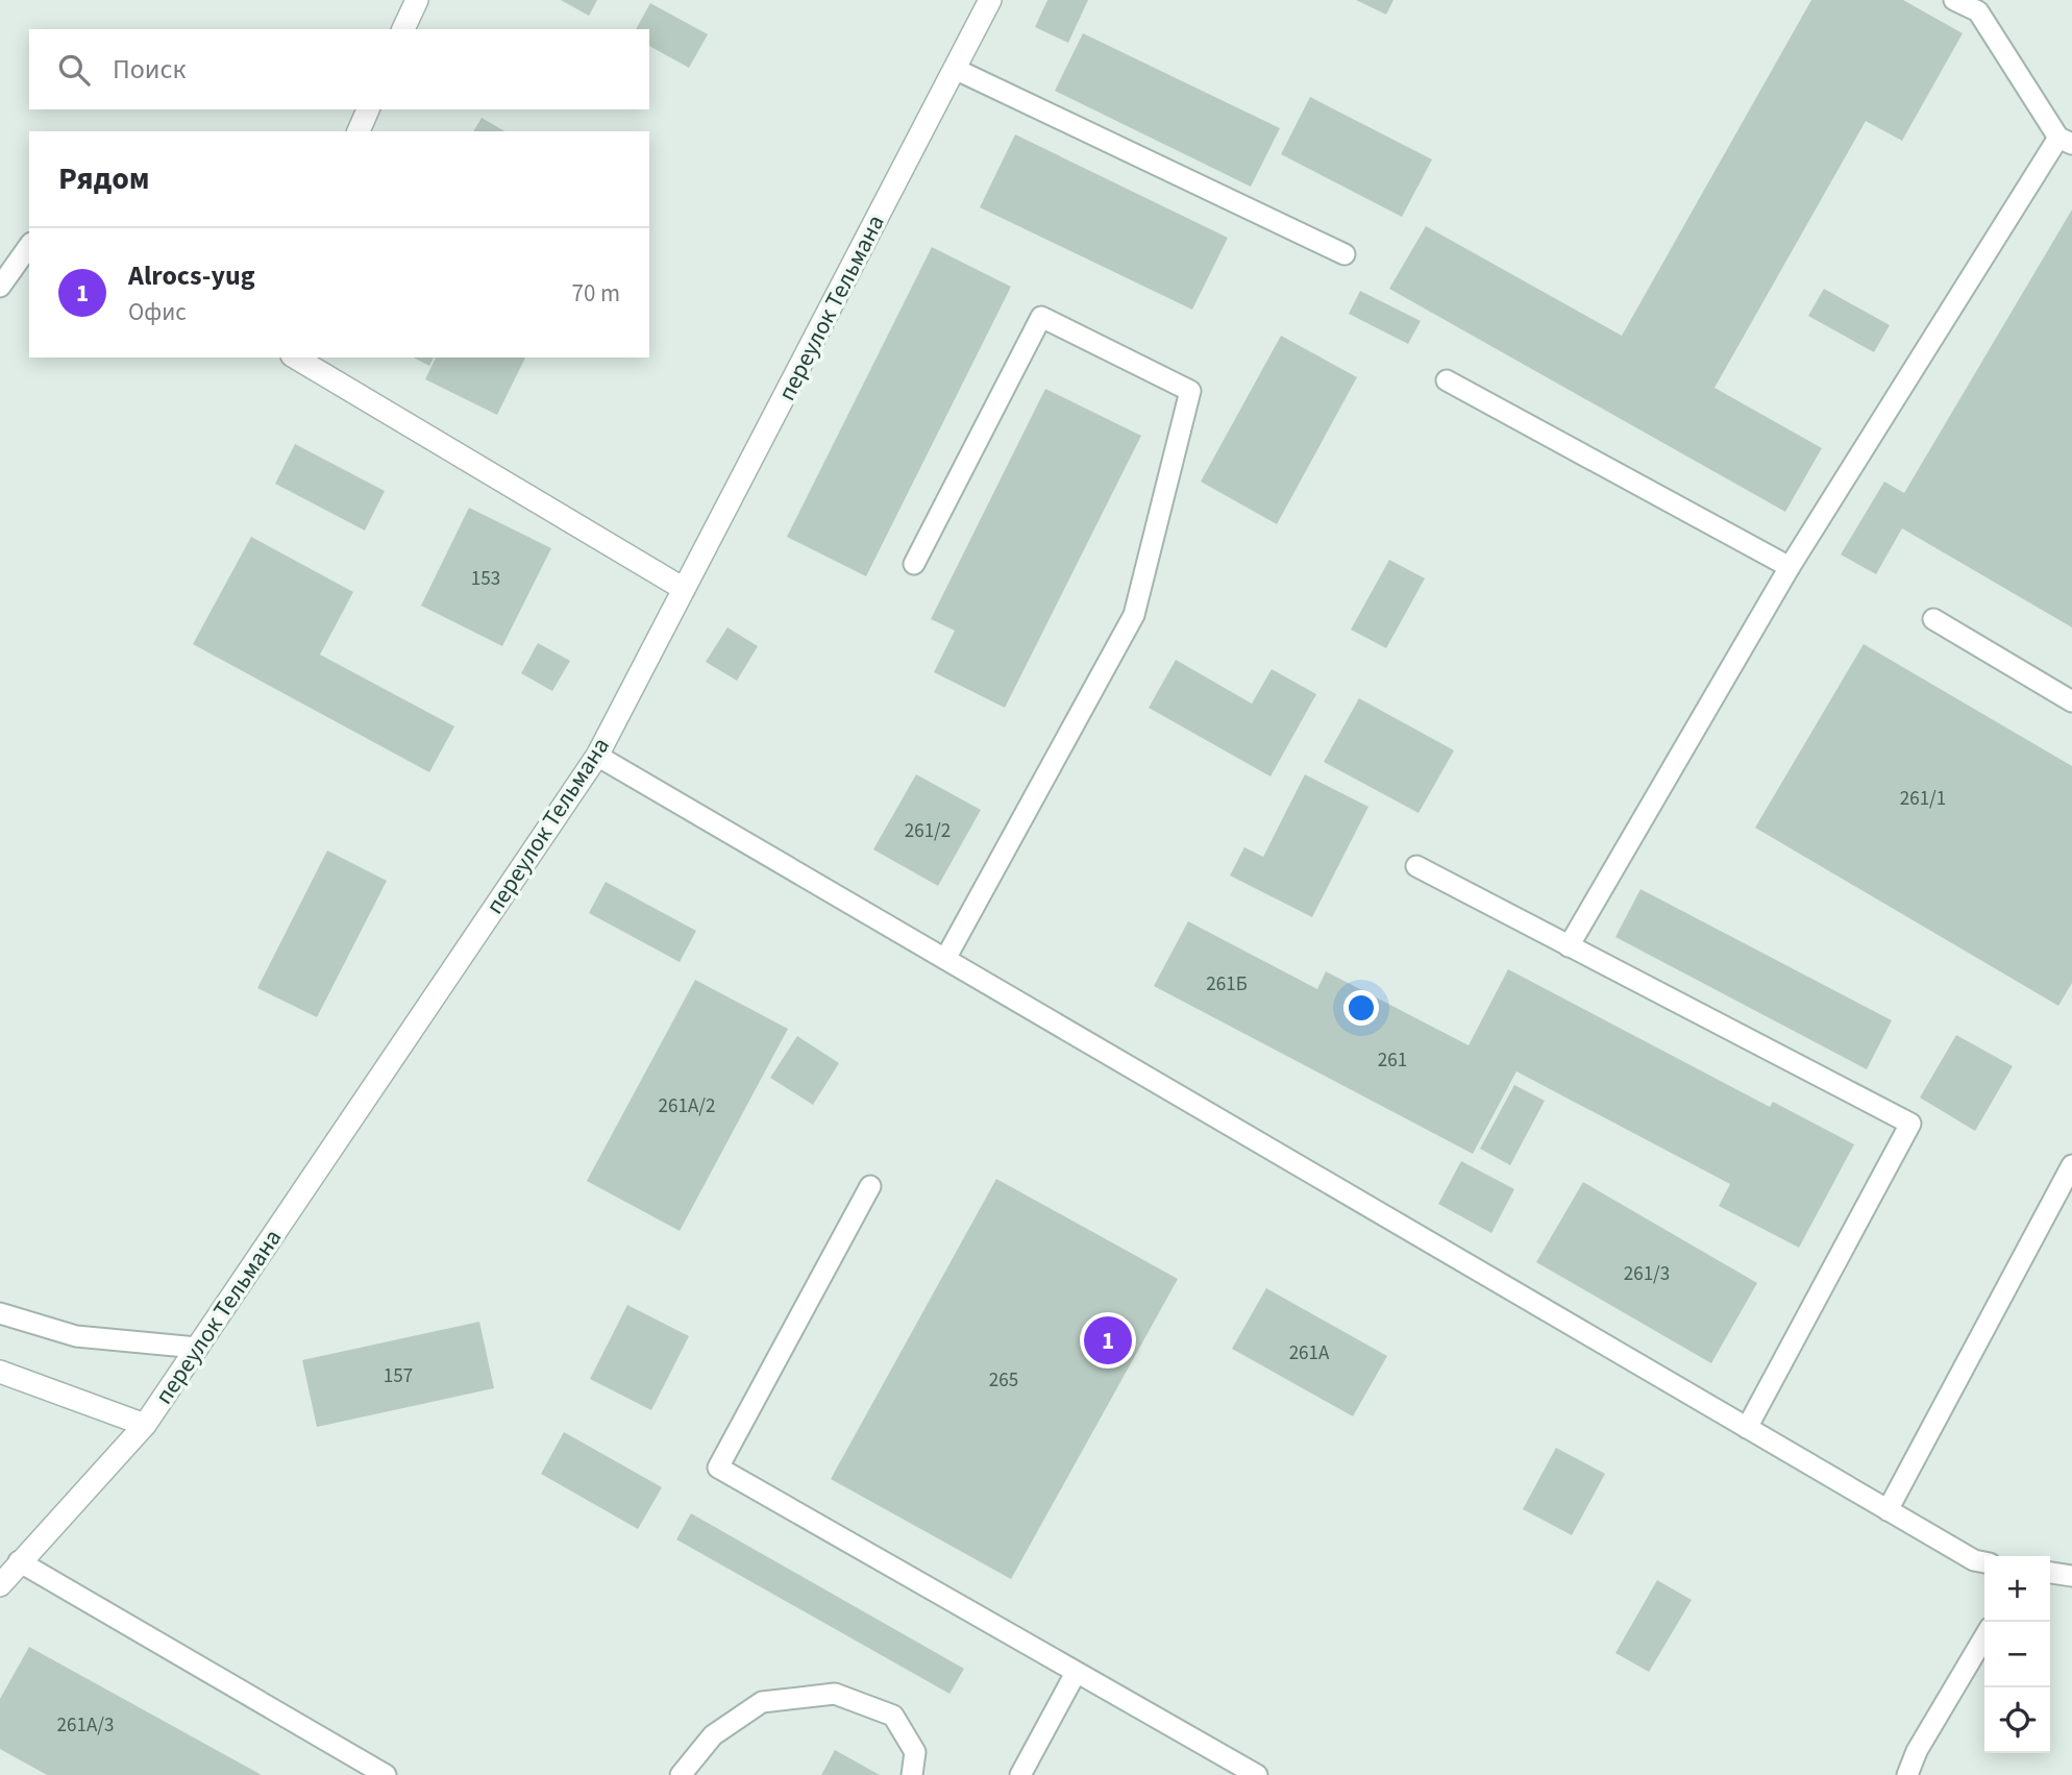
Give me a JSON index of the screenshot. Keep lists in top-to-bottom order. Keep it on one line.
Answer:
{"streets":{"street":["переулок Тельмана"]},"house_numbers":["153","261/1","261/2","261Б","261","261А/2","261/3","261А","157","265","261А/3"],"page":{"search":"Поиск","heading":"Рядом","list":[{"mark":"1","name":"Alrocs-yug","note":"Офис","value":"70 m"}],"pins":"1","map_buttons":["+","−"]}}
